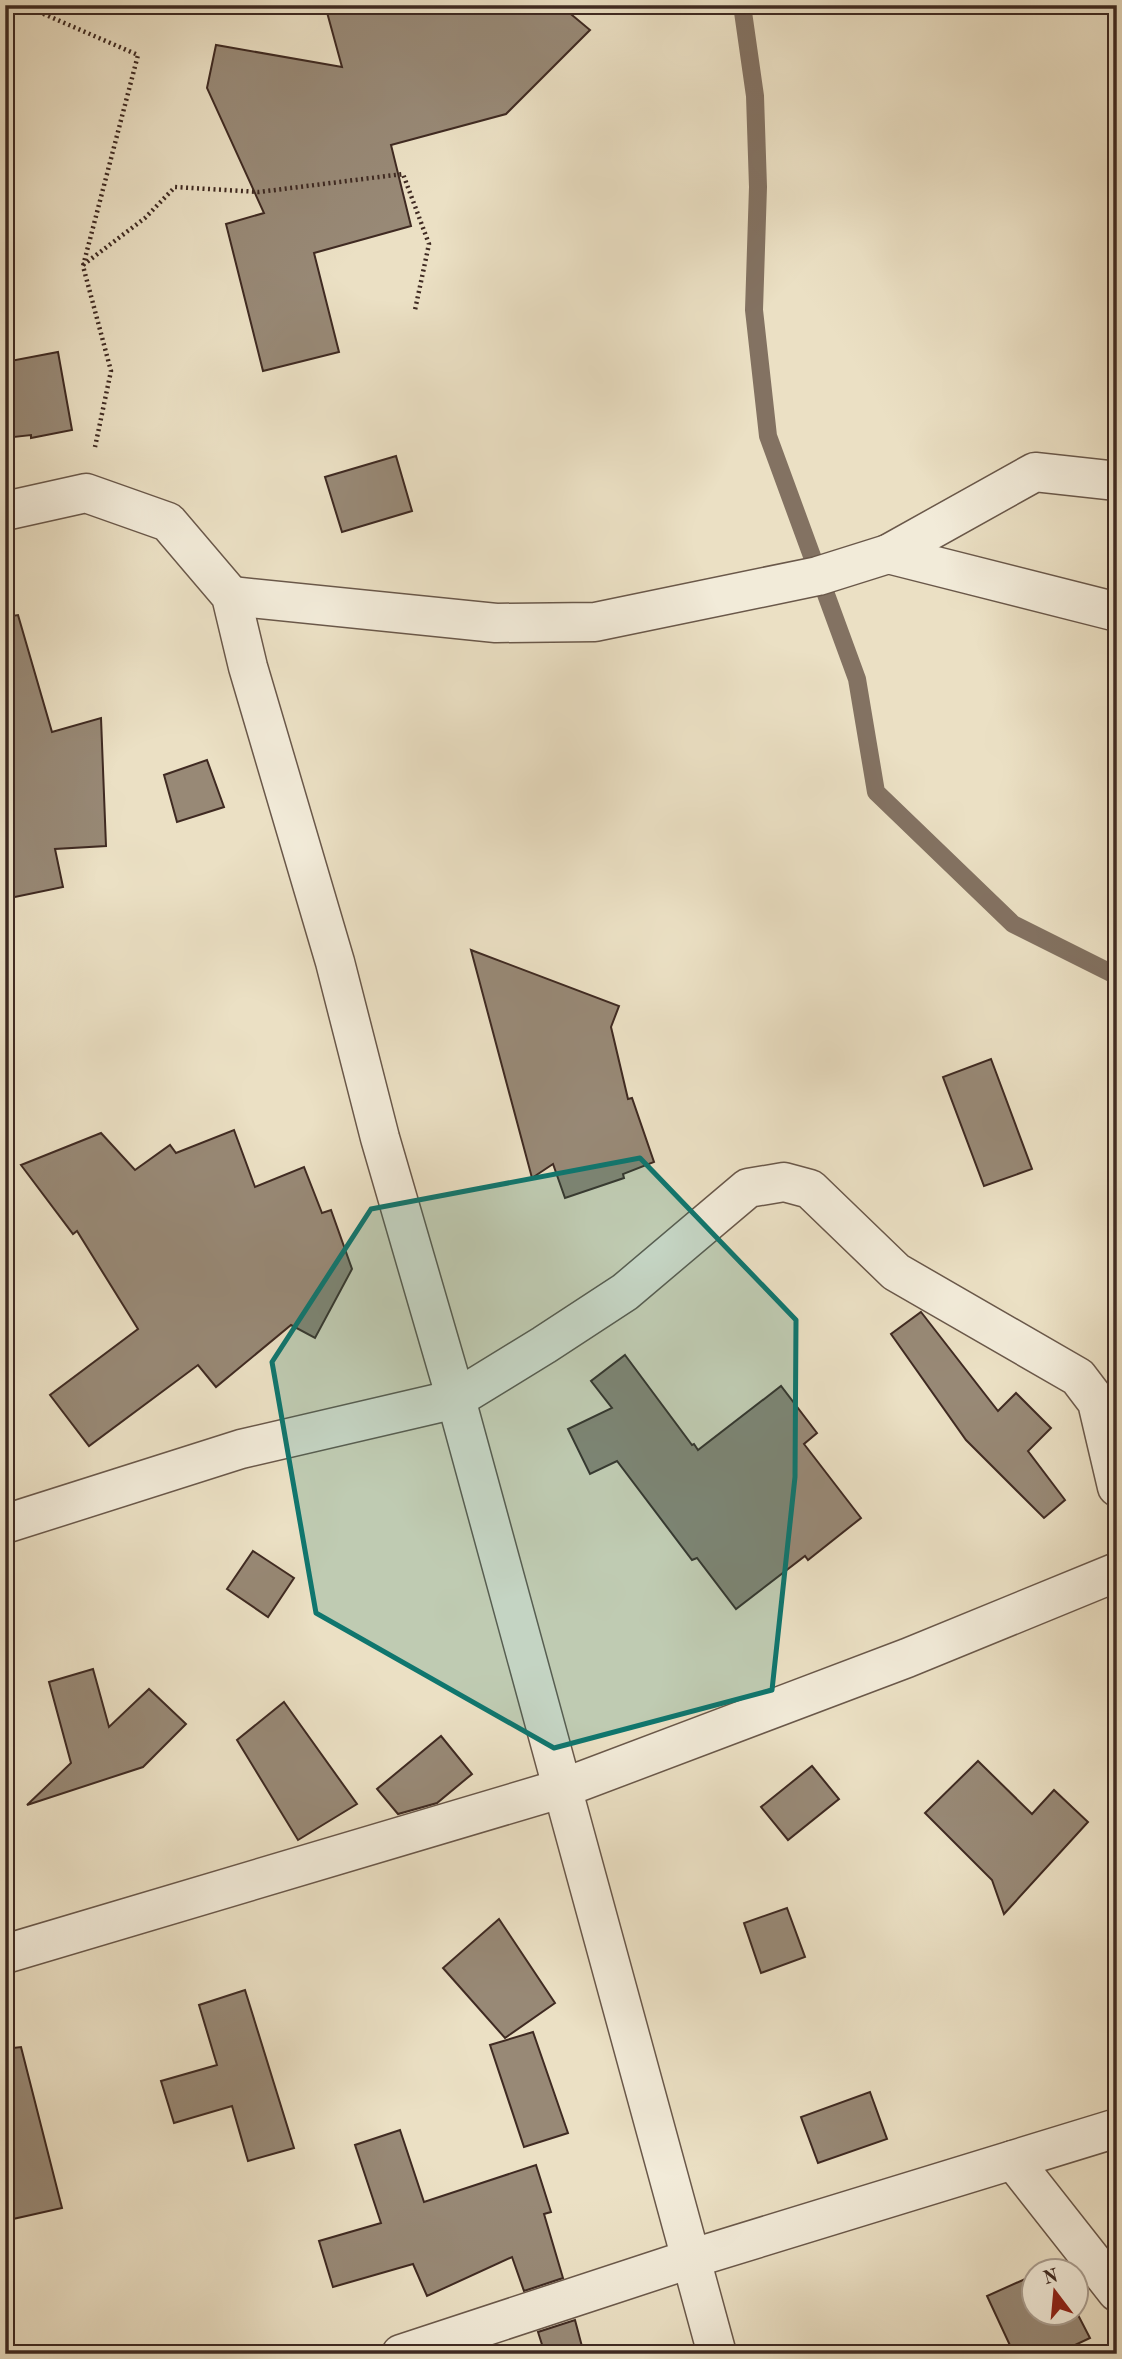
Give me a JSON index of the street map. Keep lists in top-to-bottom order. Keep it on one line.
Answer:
{"north":"top"}
